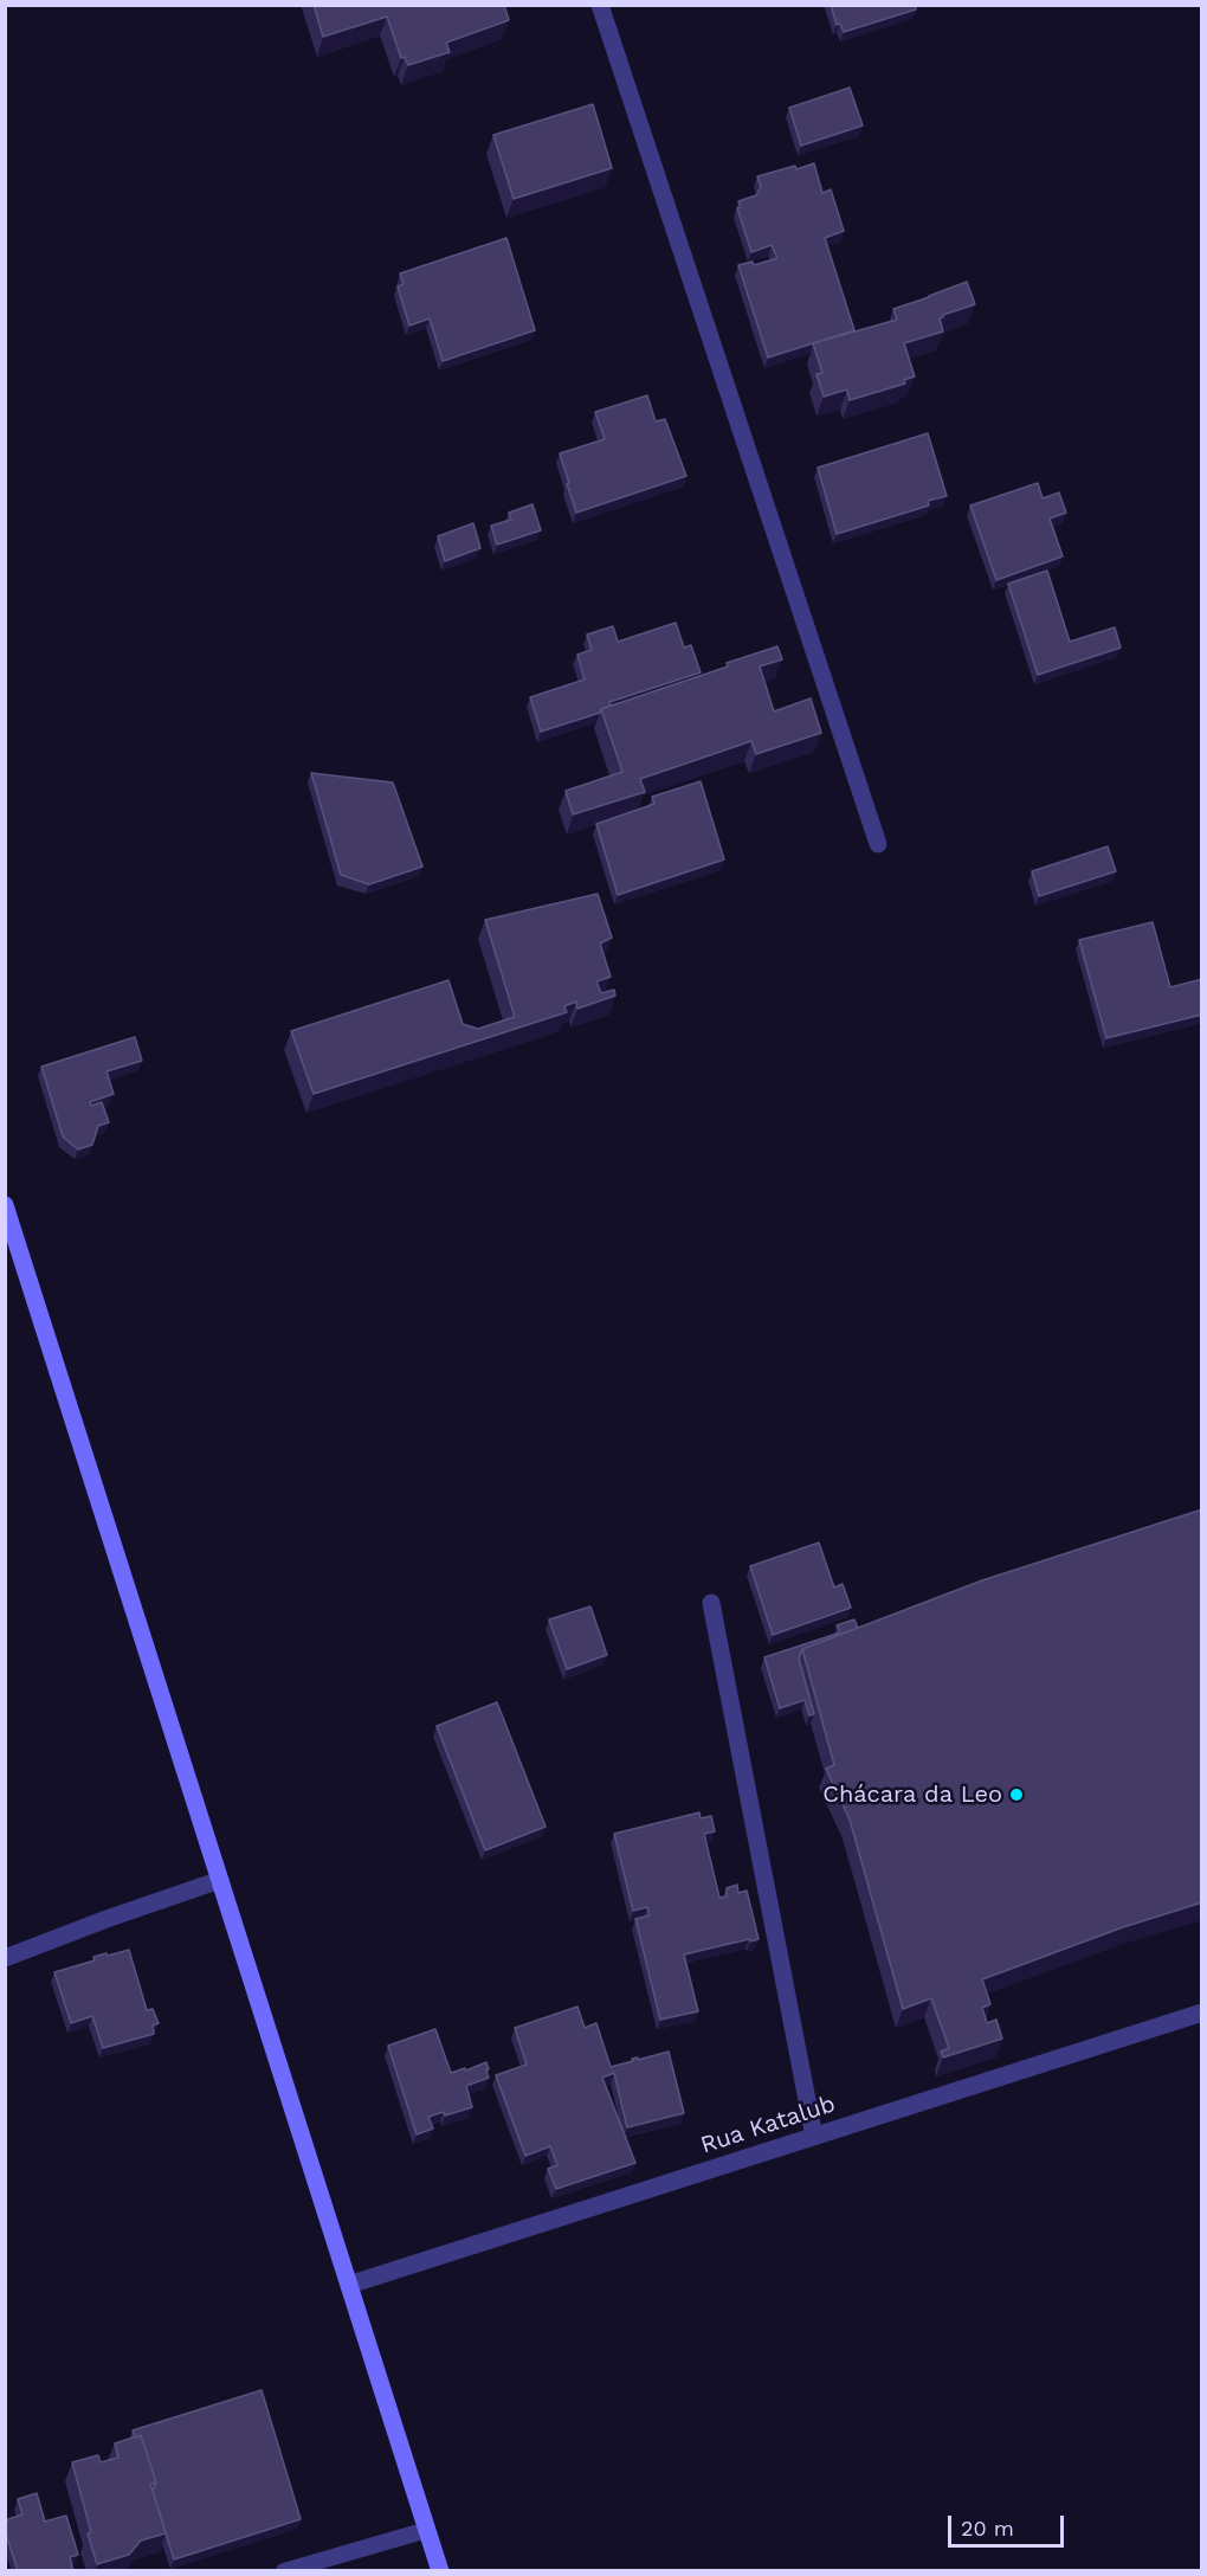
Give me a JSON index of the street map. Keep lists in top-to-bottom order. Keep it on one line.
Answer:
{"streets":{"street":["Rua Katalub"]},"places":["Chácara da Leo"],"scale_bar":"20 m"}
